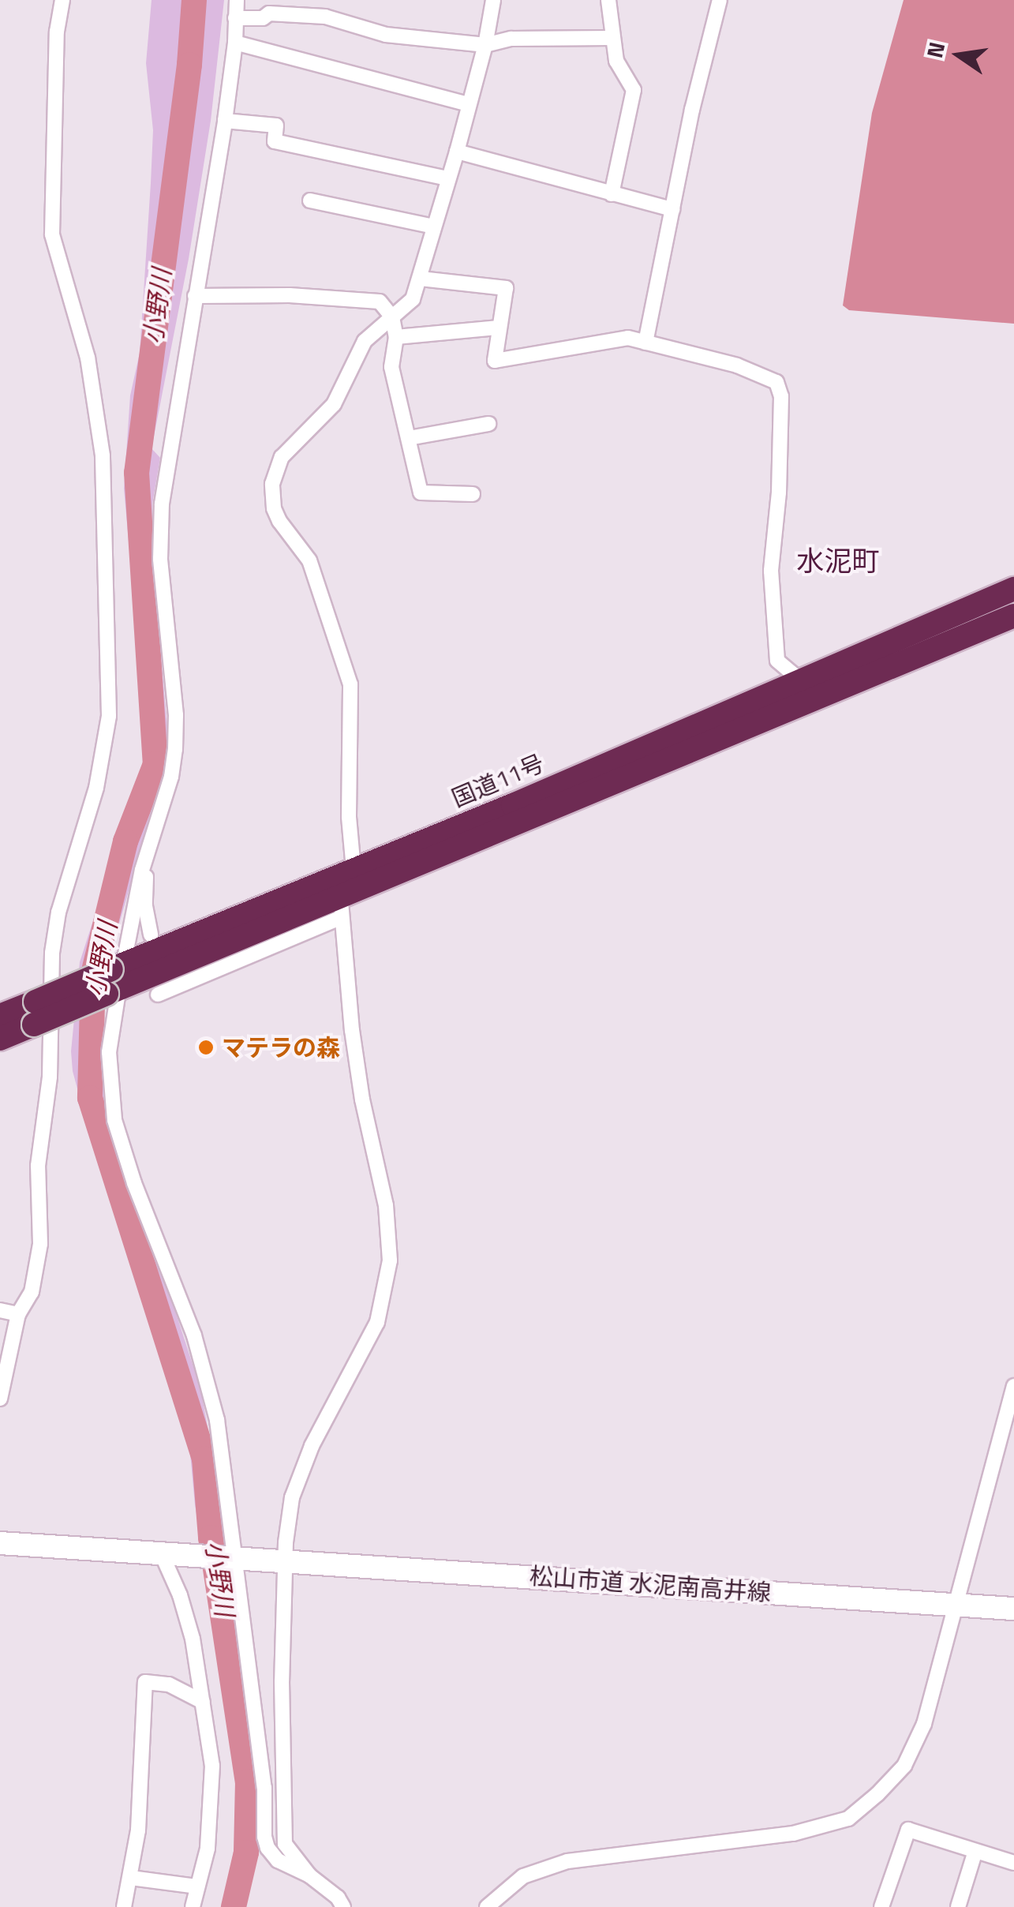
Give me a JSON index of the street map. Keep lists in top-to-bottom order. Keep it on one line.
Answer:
{"streets":{"highway":["国道11号"],"street":["松山市道 水泥南高井線"]},"districts":["水泥町"],"water":["小野川"],"places":["マテラの森"],"north":"left"}
